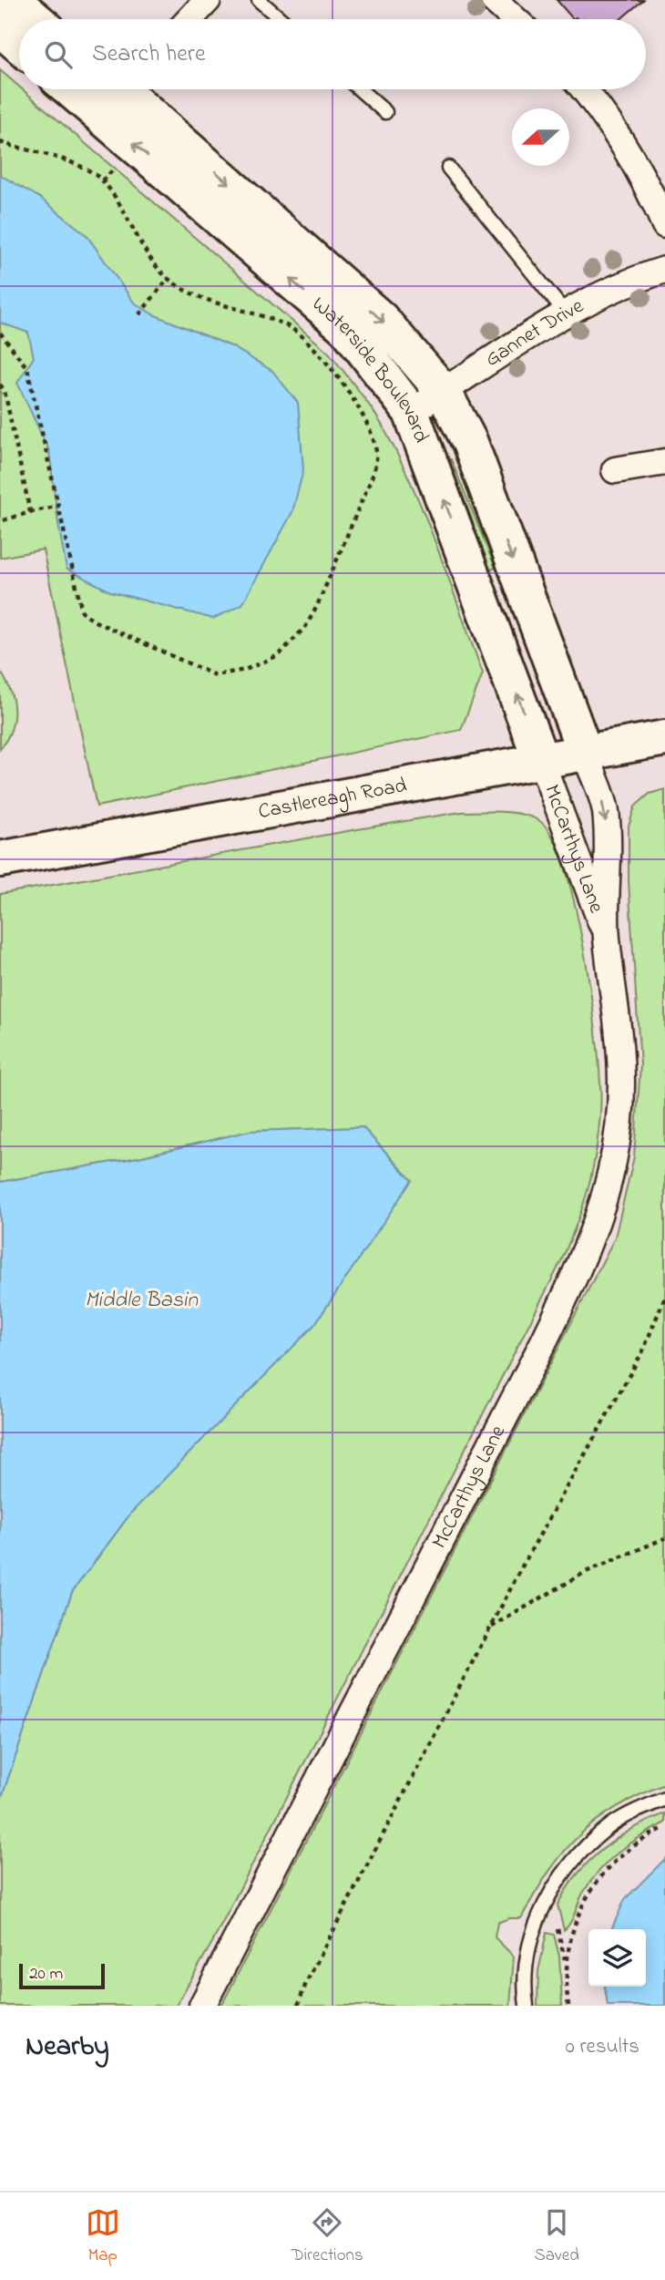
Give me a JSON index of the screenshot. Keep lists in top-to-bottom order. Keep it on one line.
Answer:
{"streets":{"street":["Gannet Drive","Waterside Boulevard","Castlereagh Road","McCarthys Lane"]},"crossings":[["Gannet Drive","Waterside Boulevard"],["Waterside Boulevard","Castlereagh Road"],["Waterside Boulevard","McCarthys Lane"],["Castlereagh Road","McCarthys Lane"]],"water":["Middle Basin"],"scale_bar":"20 m","north":"left","page":{"search":"Search here","scale":"20 m","heading":["Nearby","0 results"],"nav":["Map","Directions","Saved"]}}
